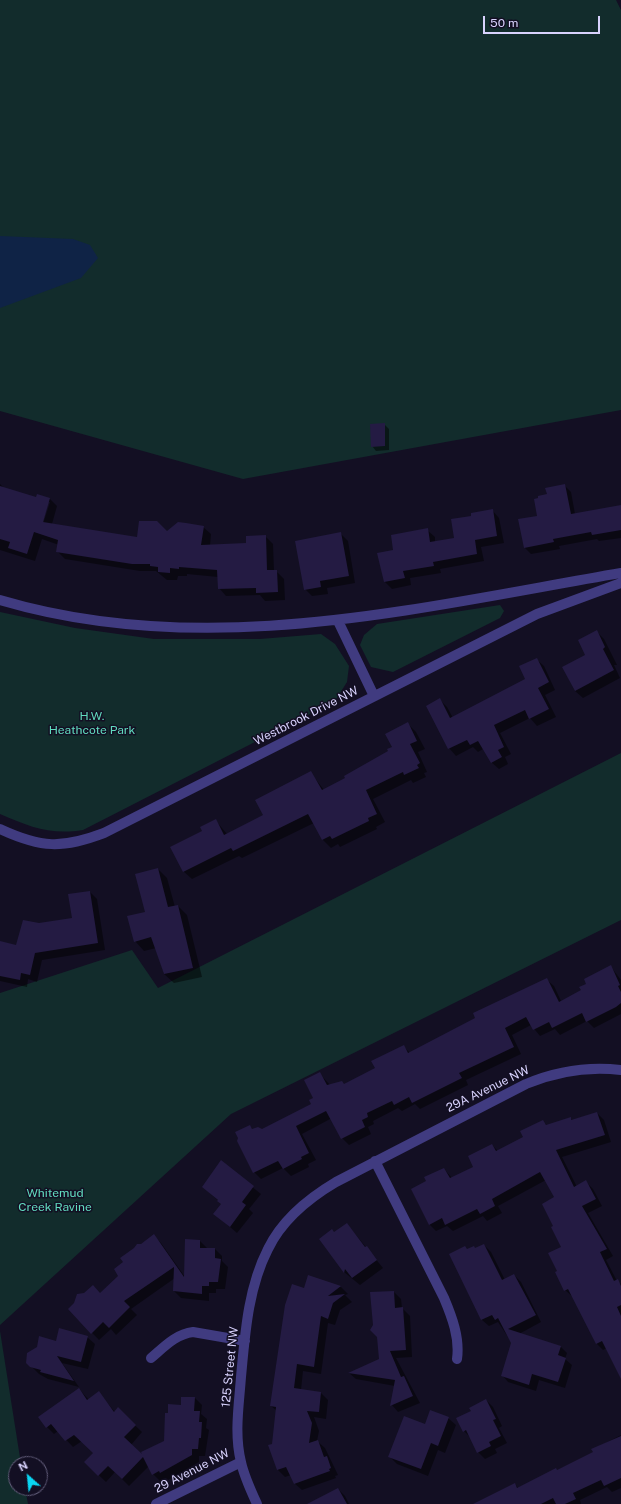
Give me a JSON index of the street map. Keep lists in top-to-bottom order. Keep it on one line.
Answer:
{"streets":{"street":["Westbrook Drive NW","29A Avenue NW","125 Street NW","29 Avenue NW"]},"crossings":[["29A Avenue NW","125 Street NW"],["125 Street NW","29 Avenue NW"]],"parks":["H.W. Heathcote Park","Whitemud Creek Ravine"],"scale_bar":"50 m","north":"top left"}
